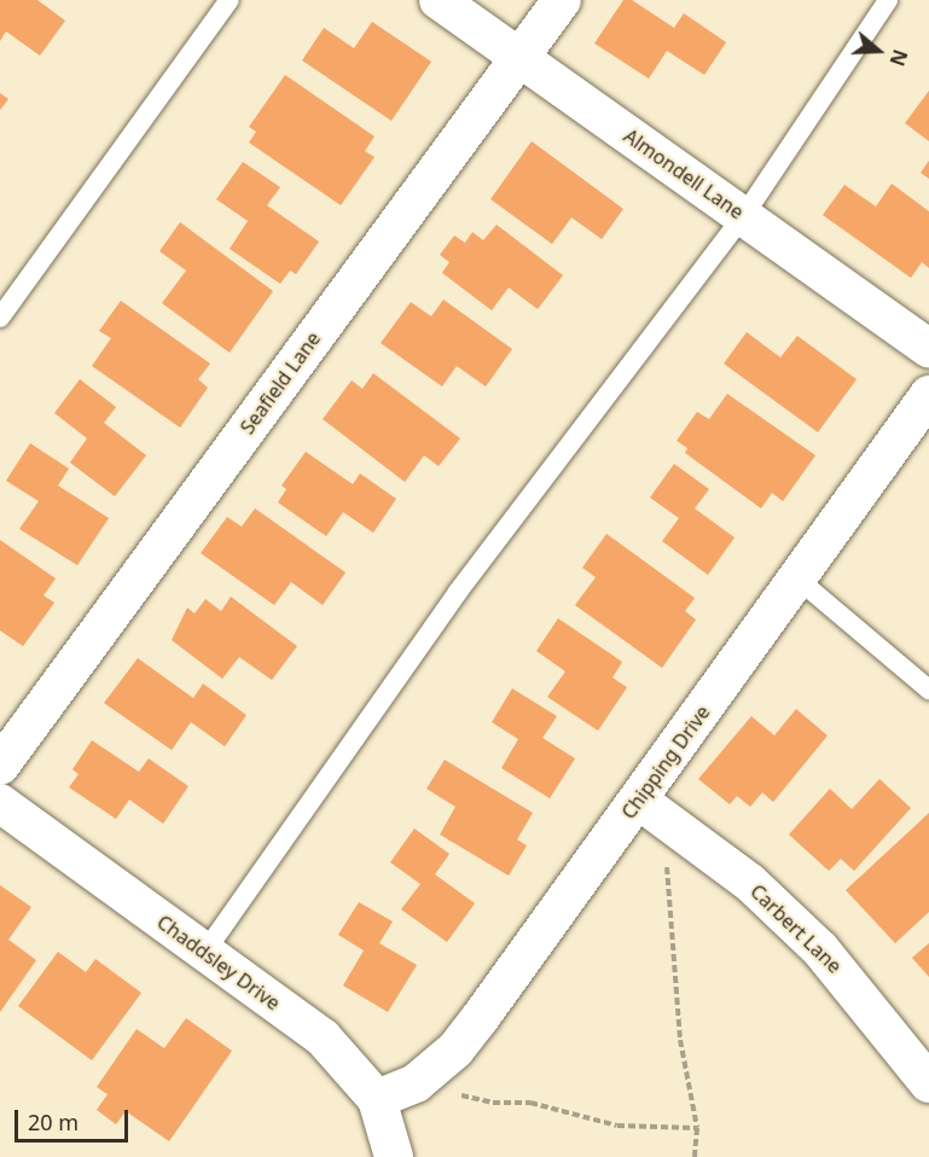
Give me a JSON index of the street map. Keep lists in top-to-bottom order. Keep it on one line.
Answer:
{"streets":{"street":["Almondell Lane","Seafield Lane","Chipping Drive","Carbert Lane","Chaddsley Drive"]},"crossings":[["Almondell Lane","Seafield Lane"],["Chipping Drive","Carbert Lane"],["Chipping Drive","Chaddsley Drive"]],"scale_bar":"20 m","north":"right"}
